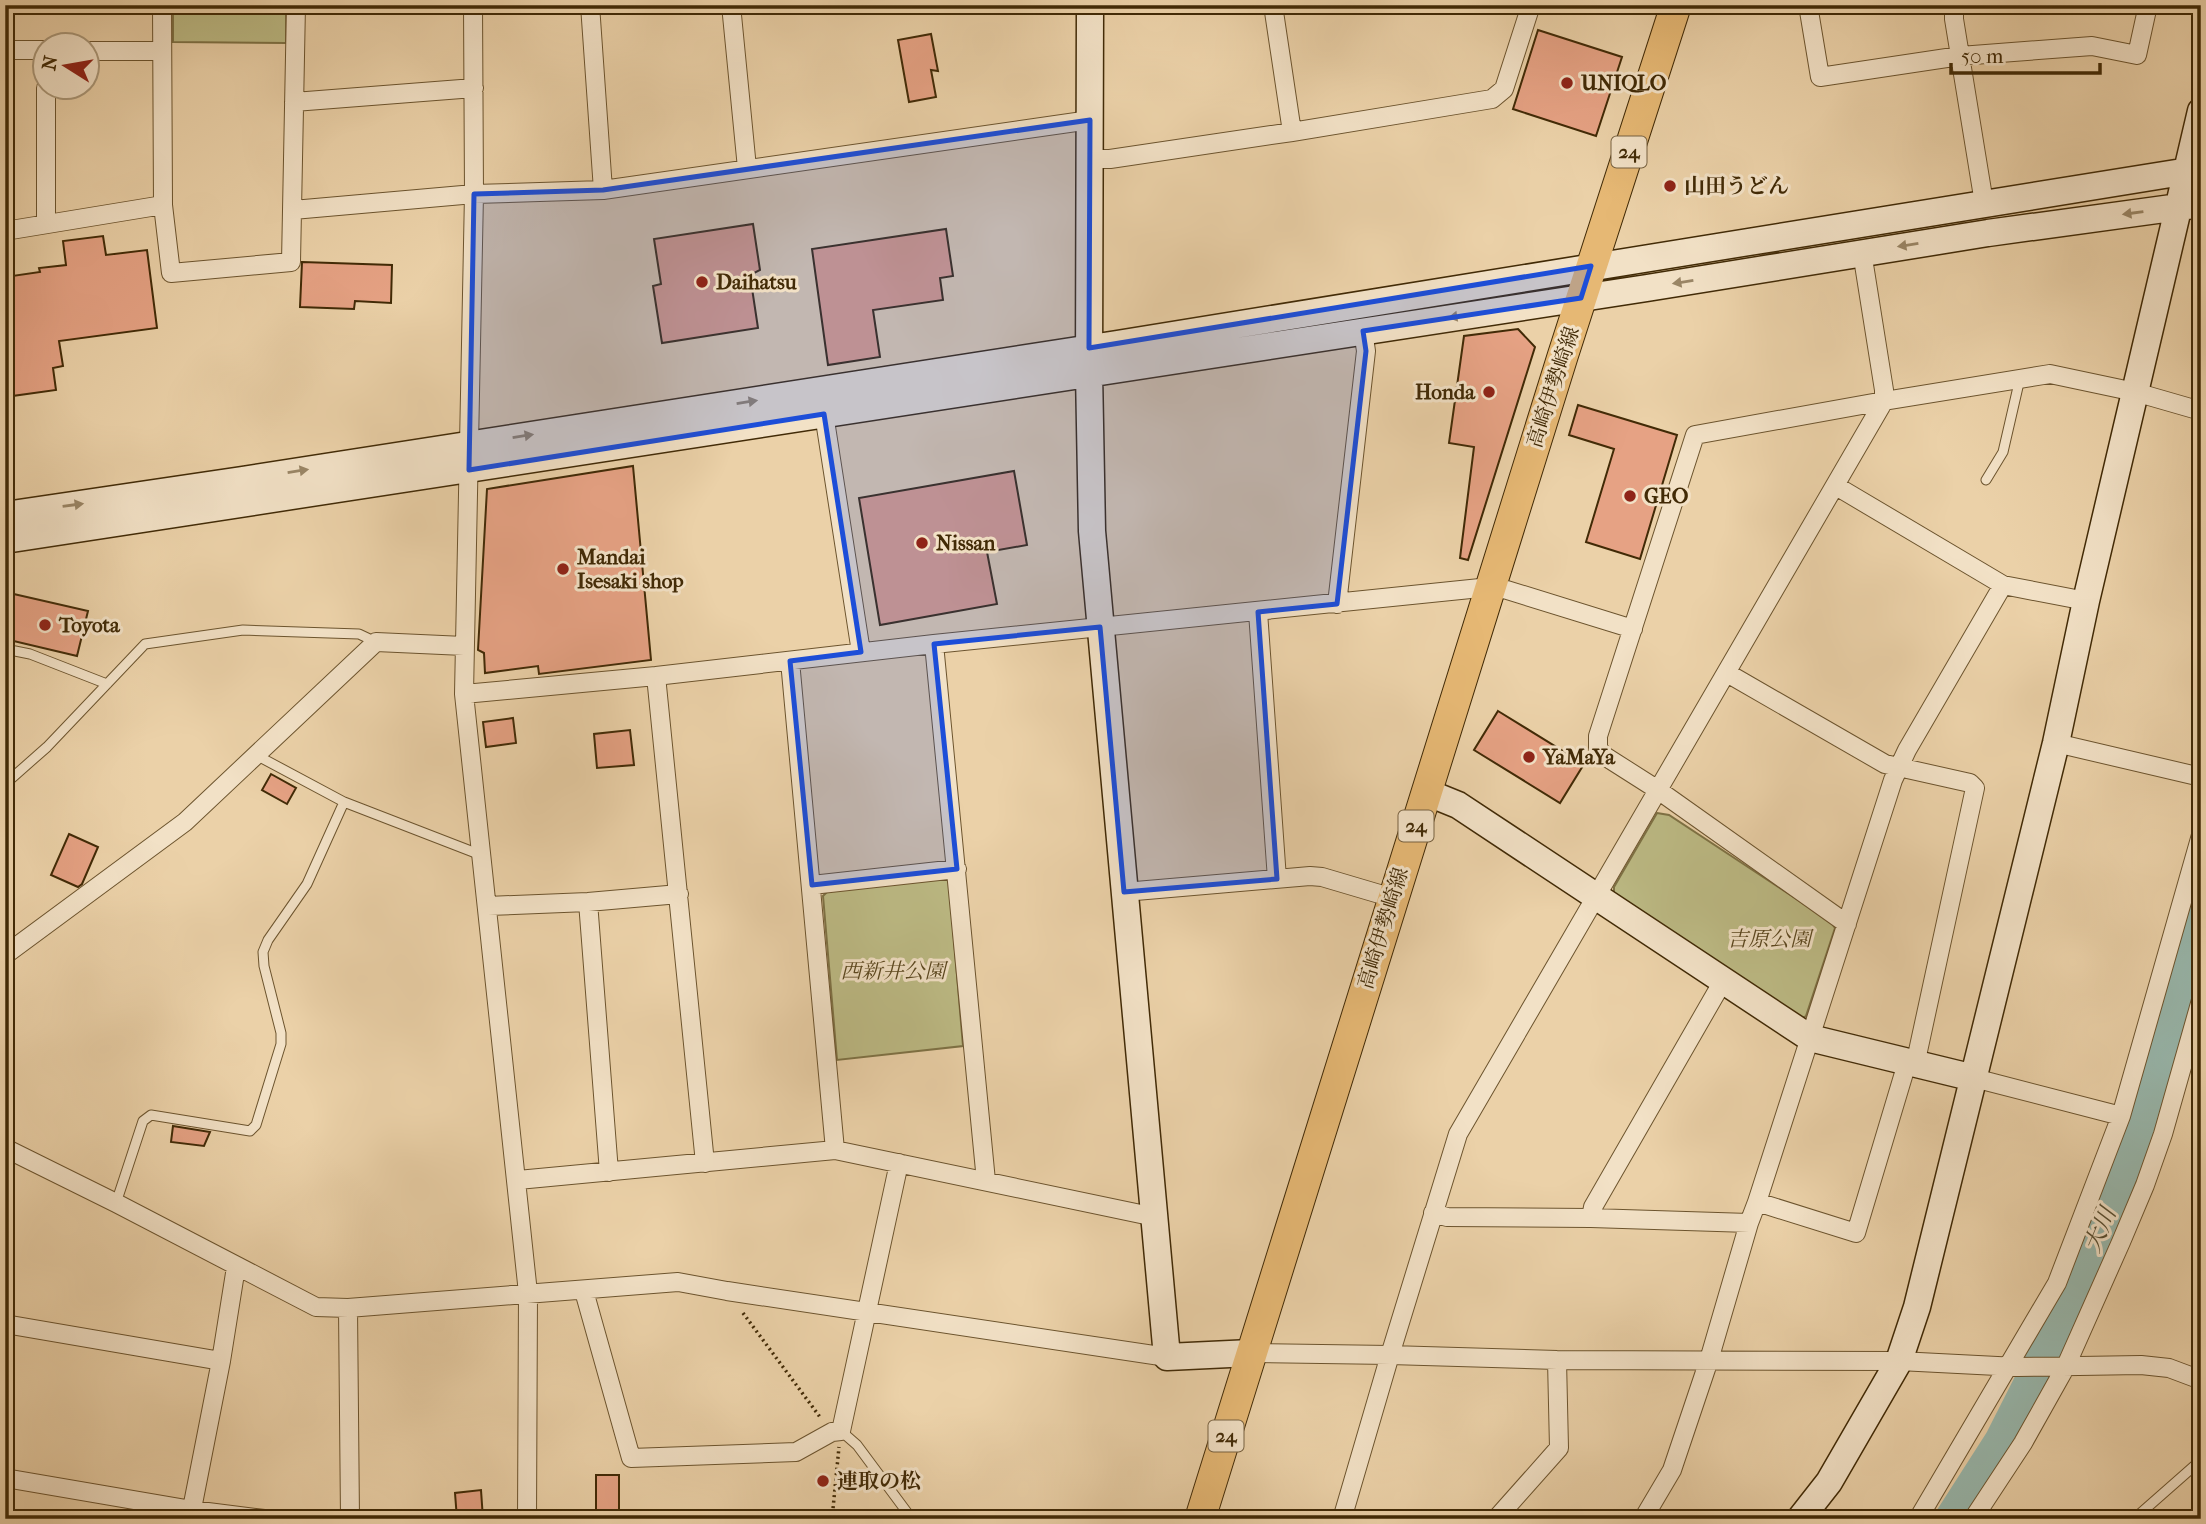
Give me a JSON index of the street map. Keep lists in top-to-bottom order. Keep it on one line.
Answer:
{"streets":{"main road":["24","高崎伊勢崎線"]},"crossings":[["24","高崎伊勢崎線"]],"water":["大川"],"parks":["吉原公園","西新井公園"],"places":["UNIQLO","山田うどん","Daihatsu","Honda","GEO","Nissan","Mandai Isesaki shop","Toyota","YaMaYa","連取の松"],"scale_bar":"50 m","north":"left"}
